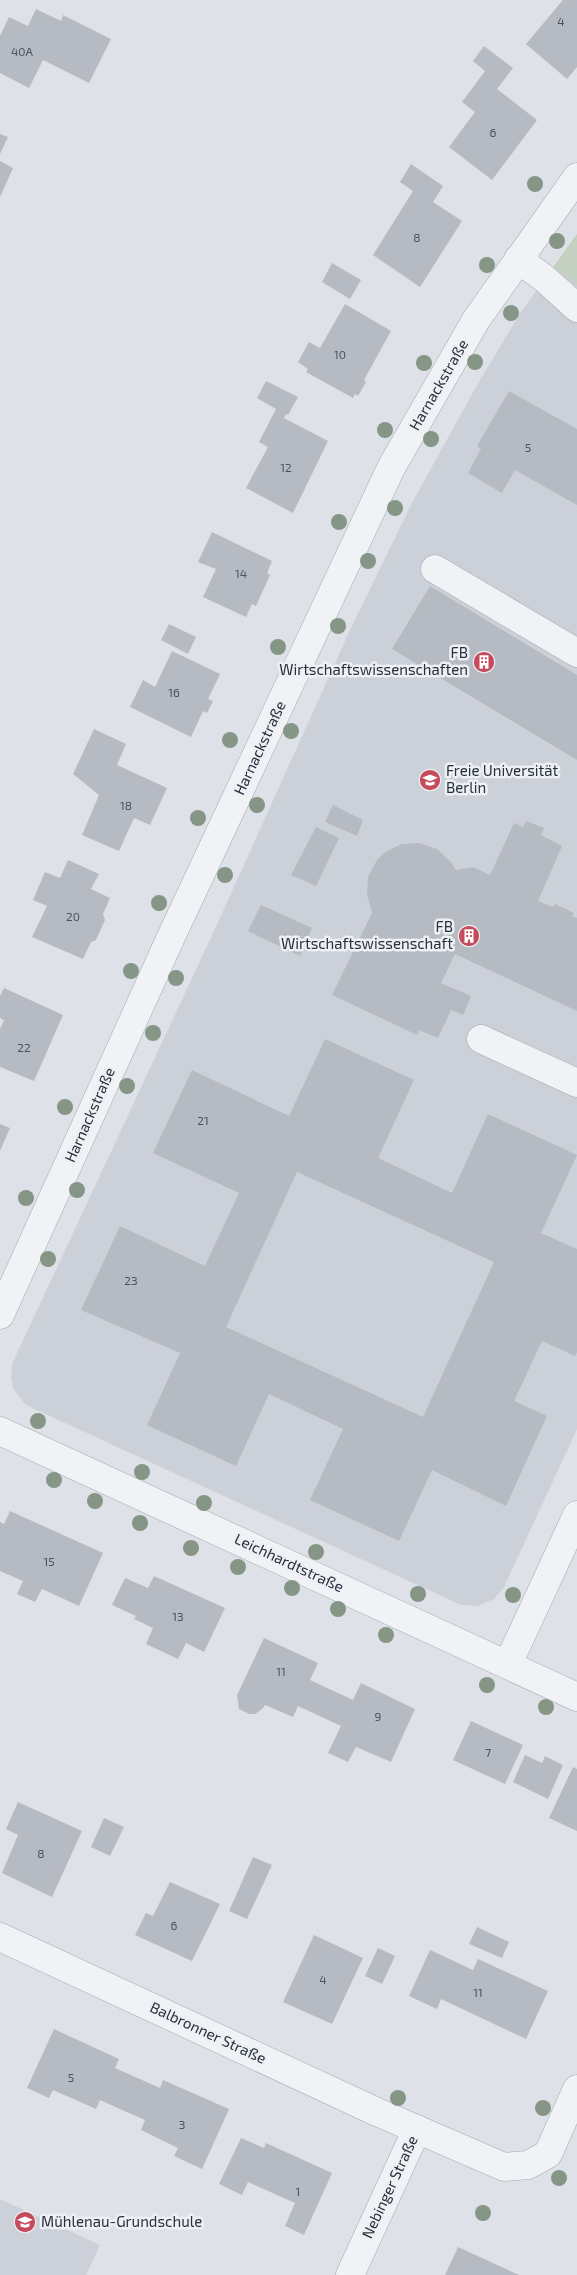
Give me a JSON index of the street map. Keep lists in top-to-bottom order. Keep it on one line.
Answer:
{"streets":{"street":["Harnackstraße","Leichhardtstraße","Balbronner Straße","Nebinger Straße"]},"crossings":[["Balbronner Straße","Nebinger Straße"]],"places":{"building":["FB Wirtschaftswissenschaften","FB Wirtschaftswissenschaft"],"school or university":["Freie Universität Berlin","Mühlenau-Grundschule"]},"house_numbers":["4","40A","6","8","10","5","12","14","16","18","20","22","21","23","15","13","11","9","7","8","6","4","11","5","3","1"]}
